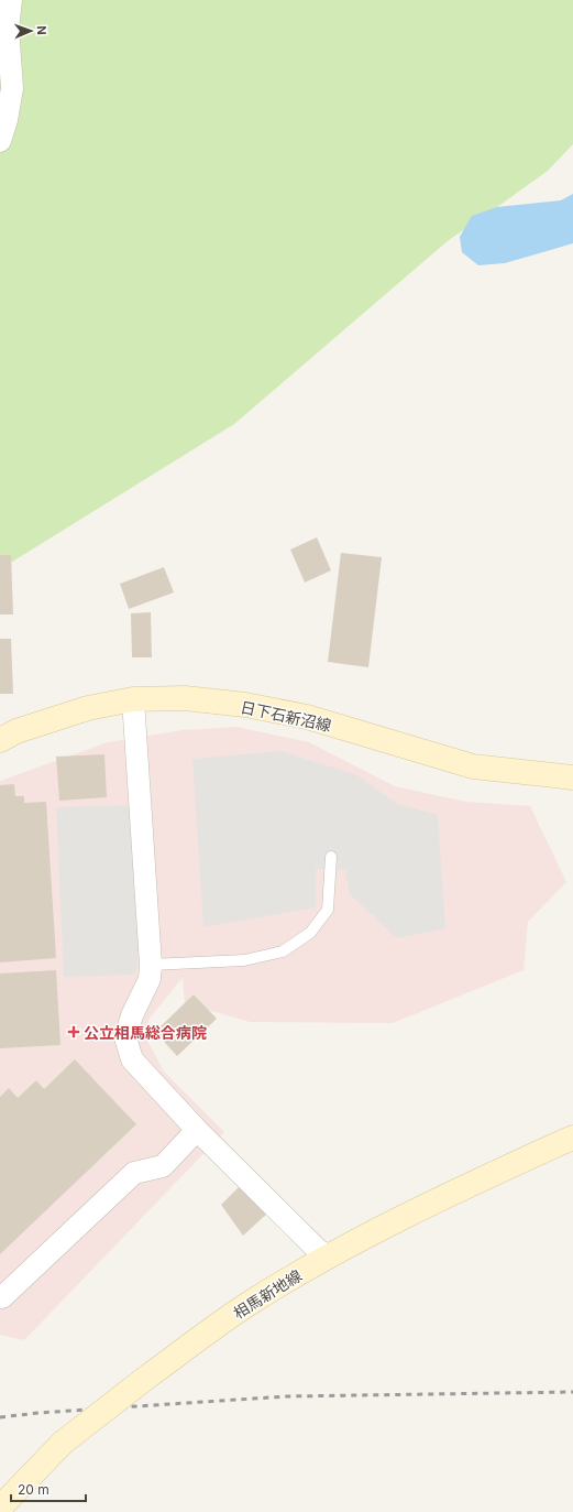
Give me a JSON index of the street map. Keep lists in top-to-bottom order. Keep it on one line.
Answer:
{"streets":{"main road":["日下石新沼線","相馬新地線"]},"places":{"health":["公立相馬総合病院"]},"scale_bar":"20 m","north":"right"}
